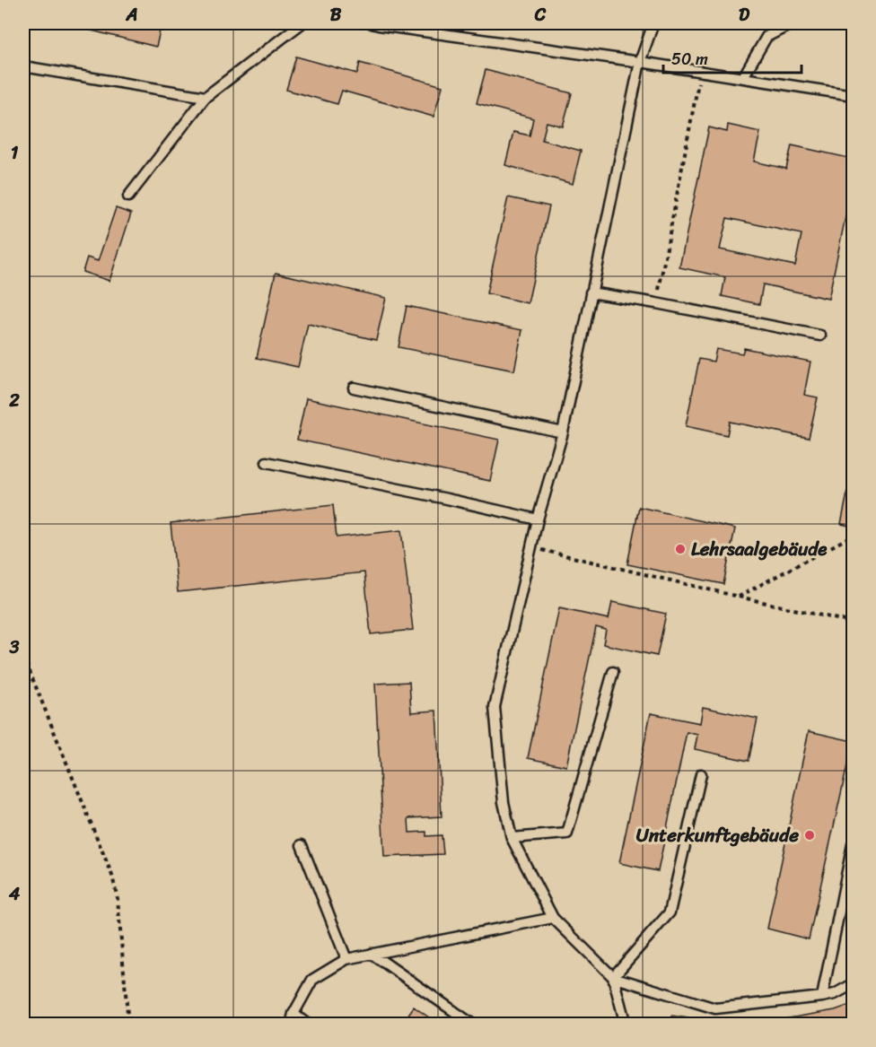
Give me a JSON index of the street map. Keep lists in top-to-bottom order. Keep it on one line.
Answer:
{"places":["Lehrsaalgebäude","Unterkunftgebäude"],"scale_bar":"50 m","grid":{"columns":["A","B","C","D"],"rows":["1","2","3","4"]}}
